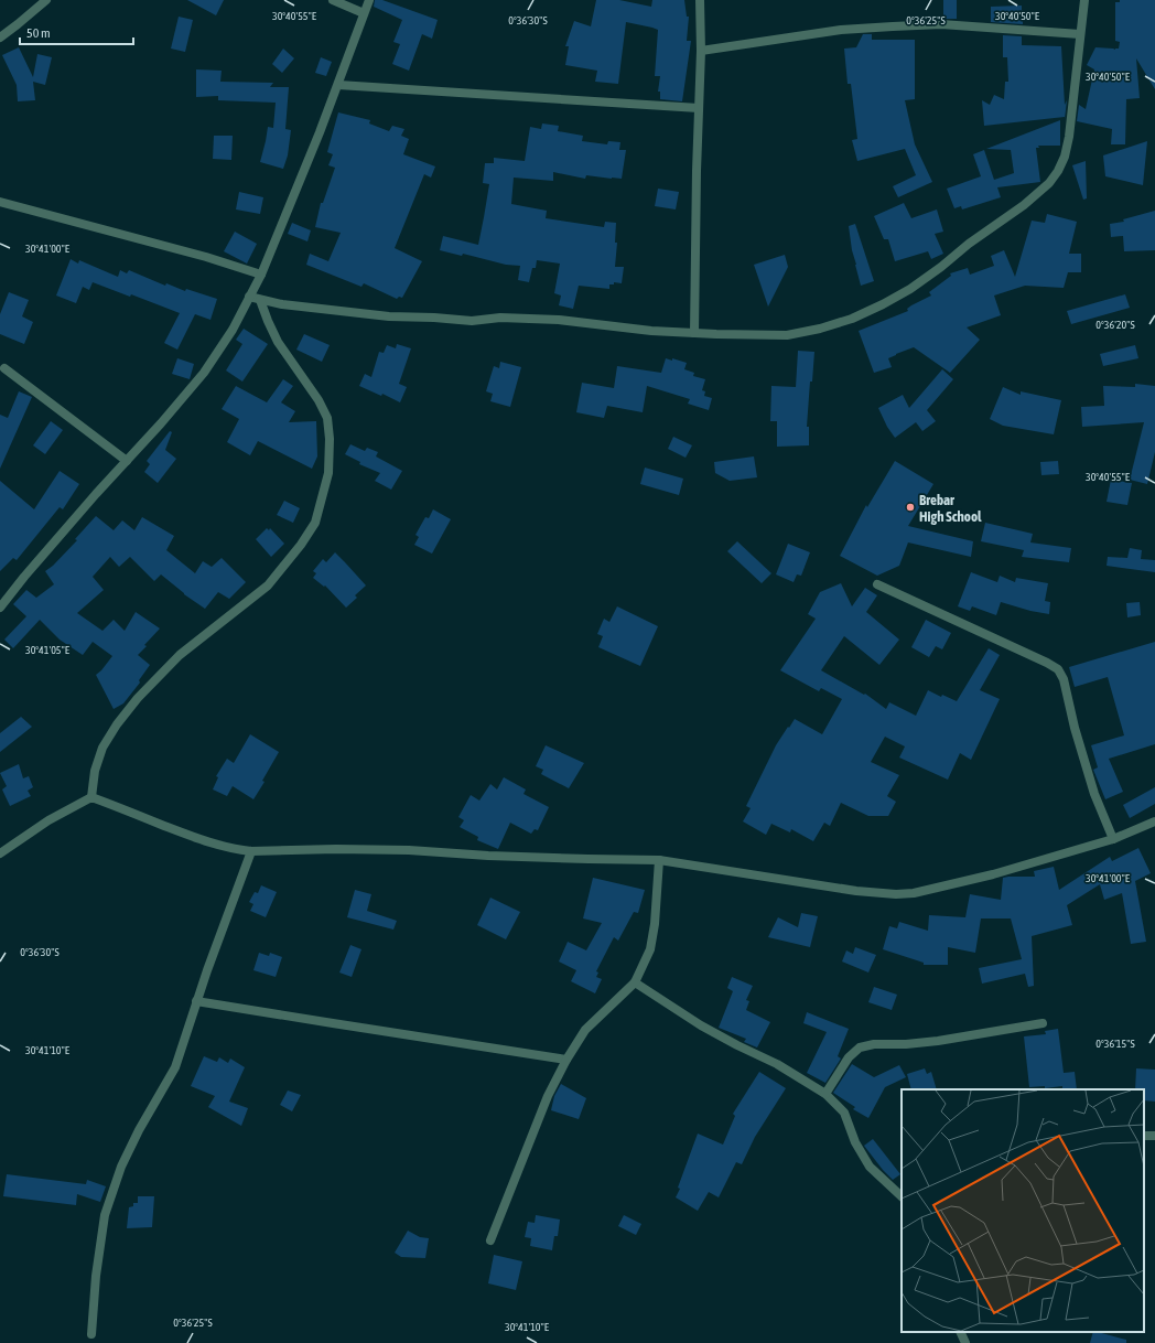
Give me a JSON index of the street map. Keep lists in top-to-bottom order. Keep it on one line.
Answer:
{"places":["Brebar High School"],"scale_bar":"50 m","coordinates":["30°40'55\"E","30°40'50\"E","0°36'30\"S","0°36'25\"S","30°41'00\"E","0°36'20\"S","30°41'05\"E","0°36'15\"S","30°41'10\"E"]}
